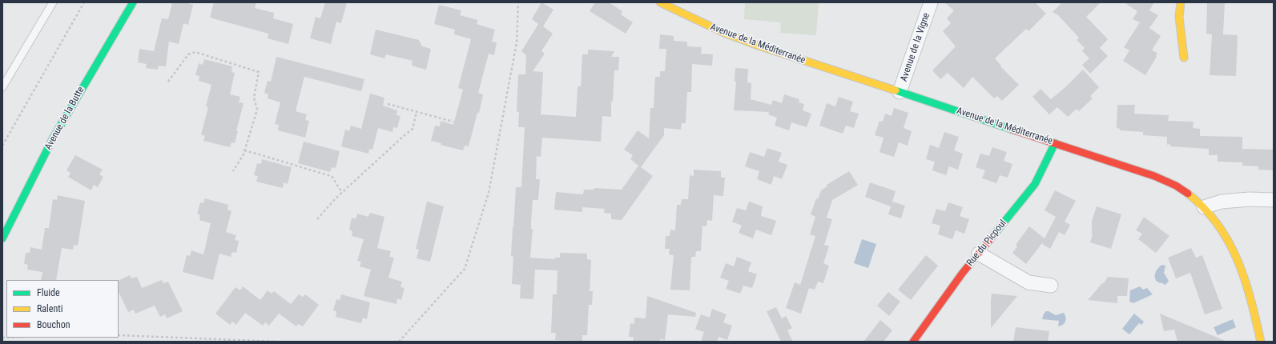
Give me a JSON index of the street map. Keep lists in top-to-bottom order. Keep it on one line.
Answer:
{"streets":{"street":["Avenue de la Méditerranée","Avenue de la Vigne","Avenue de la Butte","Rue du Picpoul"]},"crossings":[["Avenue de la Méditerranée","Avenue de la Vigne"],["Avenue de la Méditerranée","Rue du Picpoul"]],"legend":["Fluide","Ralenti","Bouchon"]}
